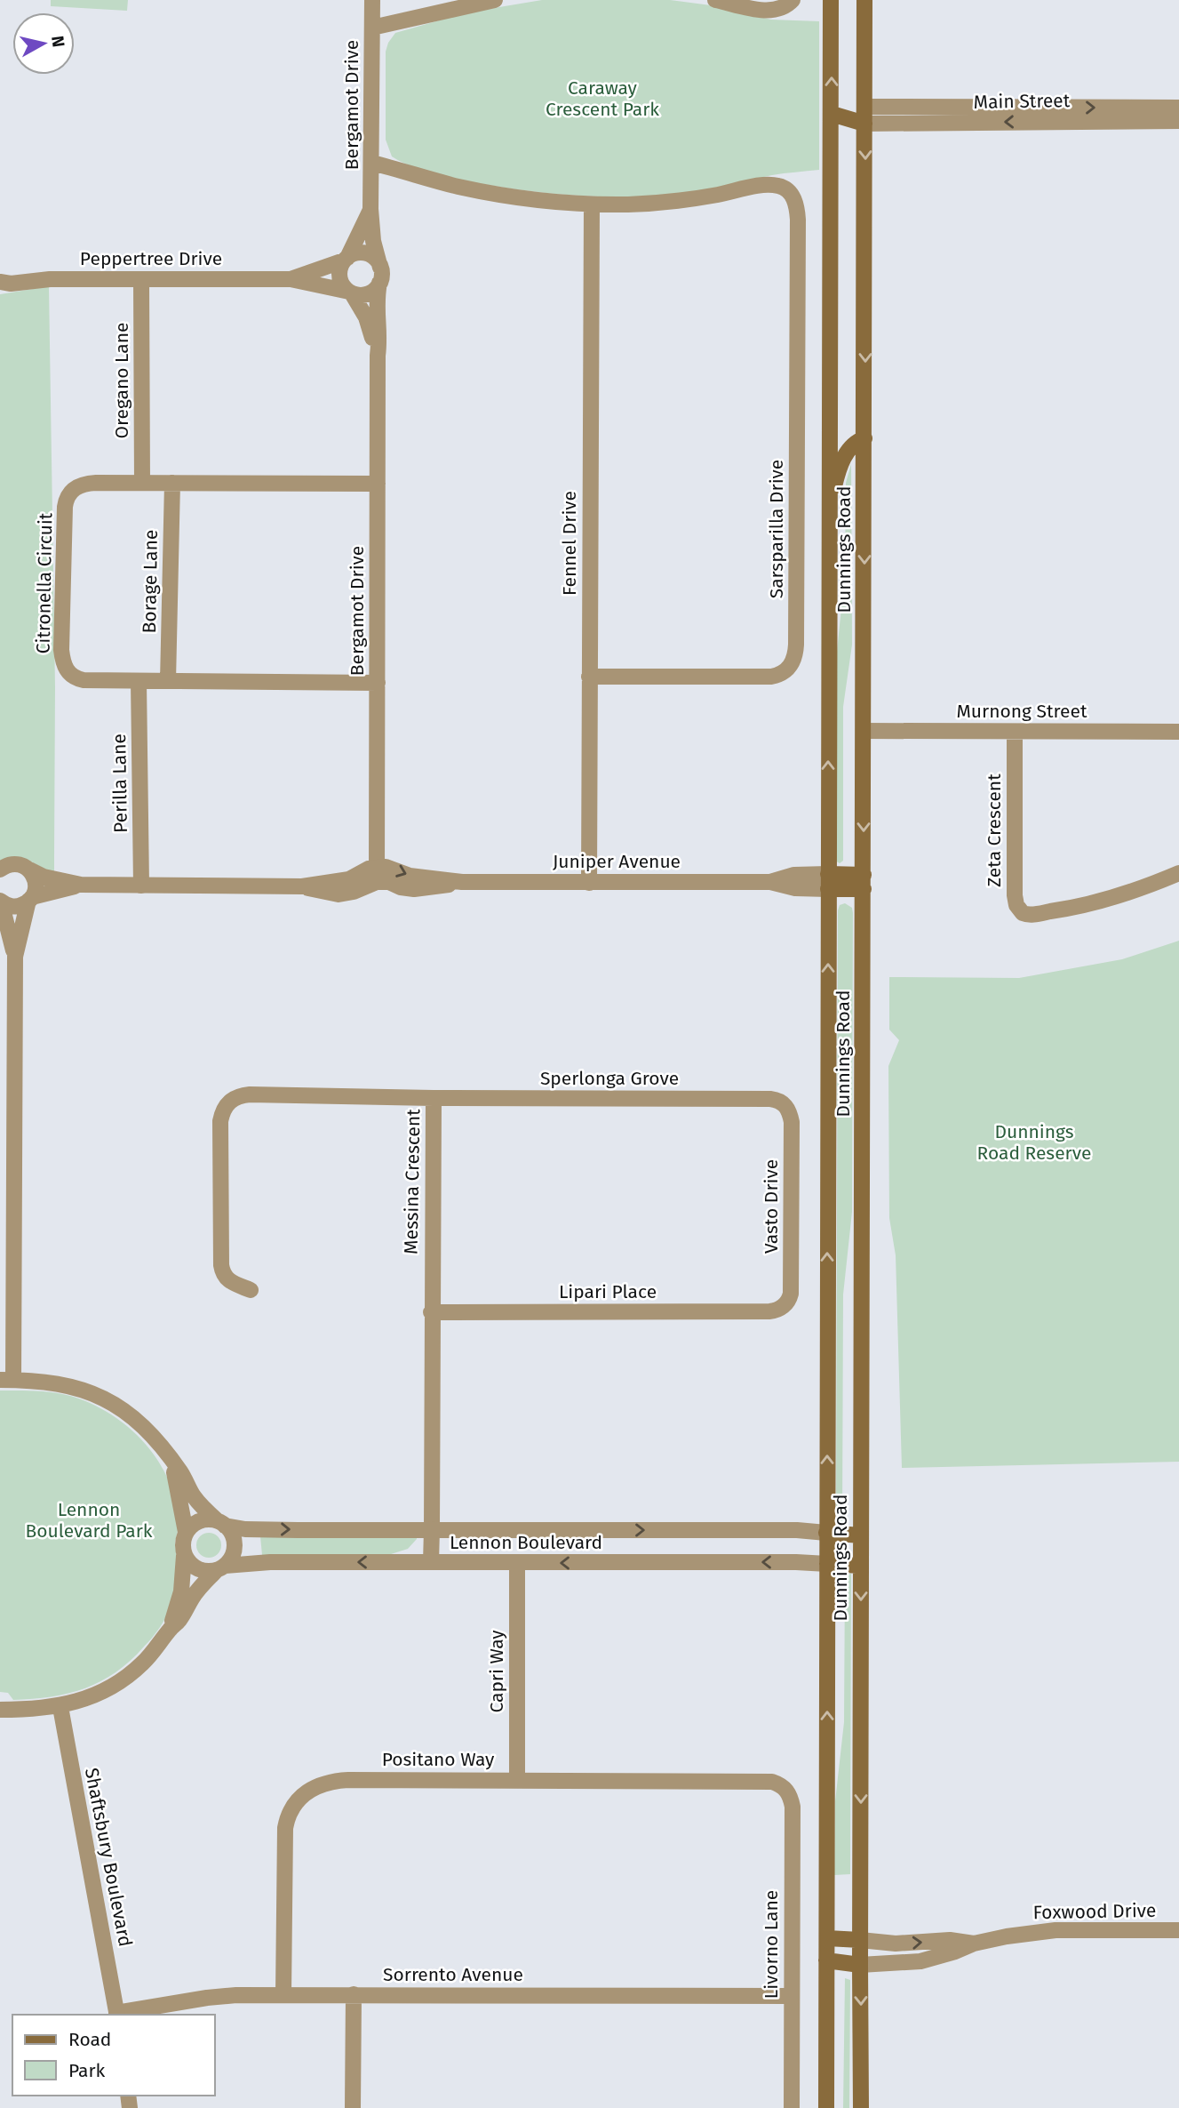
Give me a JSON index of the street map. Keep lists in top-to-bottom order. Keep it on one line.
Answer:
{"streets":{"main road":["Dunnings Road"],"street":["Main Street","Bergamot Drive","Peppertree Drive","Oregano Lane","Sarsparilla Drive","Fennel Drive","Borage Lane","Citronella Circuit","Murnong Street","Perilla Lane","Zeta Crescent","Juniper Avenue","Sperlonga Grove","Messina Crescent","Vasto Drive","Lipari Place","Lennon Boulevard","Capri Way","Positano Way","Shaftsbury Boulevard","Foxwood Drive","Livorno Lane","Sorrento Avenue"]},"crossings":[["Main Street","Dunnings Road"],["Bergamot Drive","Peppertree Drive"],["Bergamot Drive","Citronella Circuit"],["Bergamot Drive","Juniper Avenue"],["Peppertree Drive","Oregano Lane"],["Oregano Lane","Citronella Circuit"],["Sarsparilla Drive","Fennel Drive"],["Fennel Drive","Juniper Avenue"],["Dunnings Road","Murnong Street"],["Dunnings Road","Juniper Avenue"],["Dunnings Road","Lennon Boulevard"],["Dunnings Road","Foxwood Drive"],["Borage Lane","Citronella Circuit"],["Citronella Circuit","Perilla Lane"],["Murnong Street","Zeta Crescent"],["Sperlonga Grove","Messina Crescent"],["Sperlonga Grove","Vasto Drive"],["Messina Crescent","Lipari Place"],["Messina Crescent","Lennon Boulevard"],["Vasto Drive","Lipari Place"],["Lennon Boulevard","Capri Way"],["Capri Way","Positano Way"],["Positano Way","Livorno Lane"],["Positano Way","Sorrento Avenue"],["Shaftsbury Boulevard","Sorrento Avenue"],["Livorno Lane","Sorrento Avenue"]],"parks":["Caraway Crescent Park","Dunnings Road Reserve","Lennon Boulevard Park"],"legend":["Road","Park"],"north":"right"}
